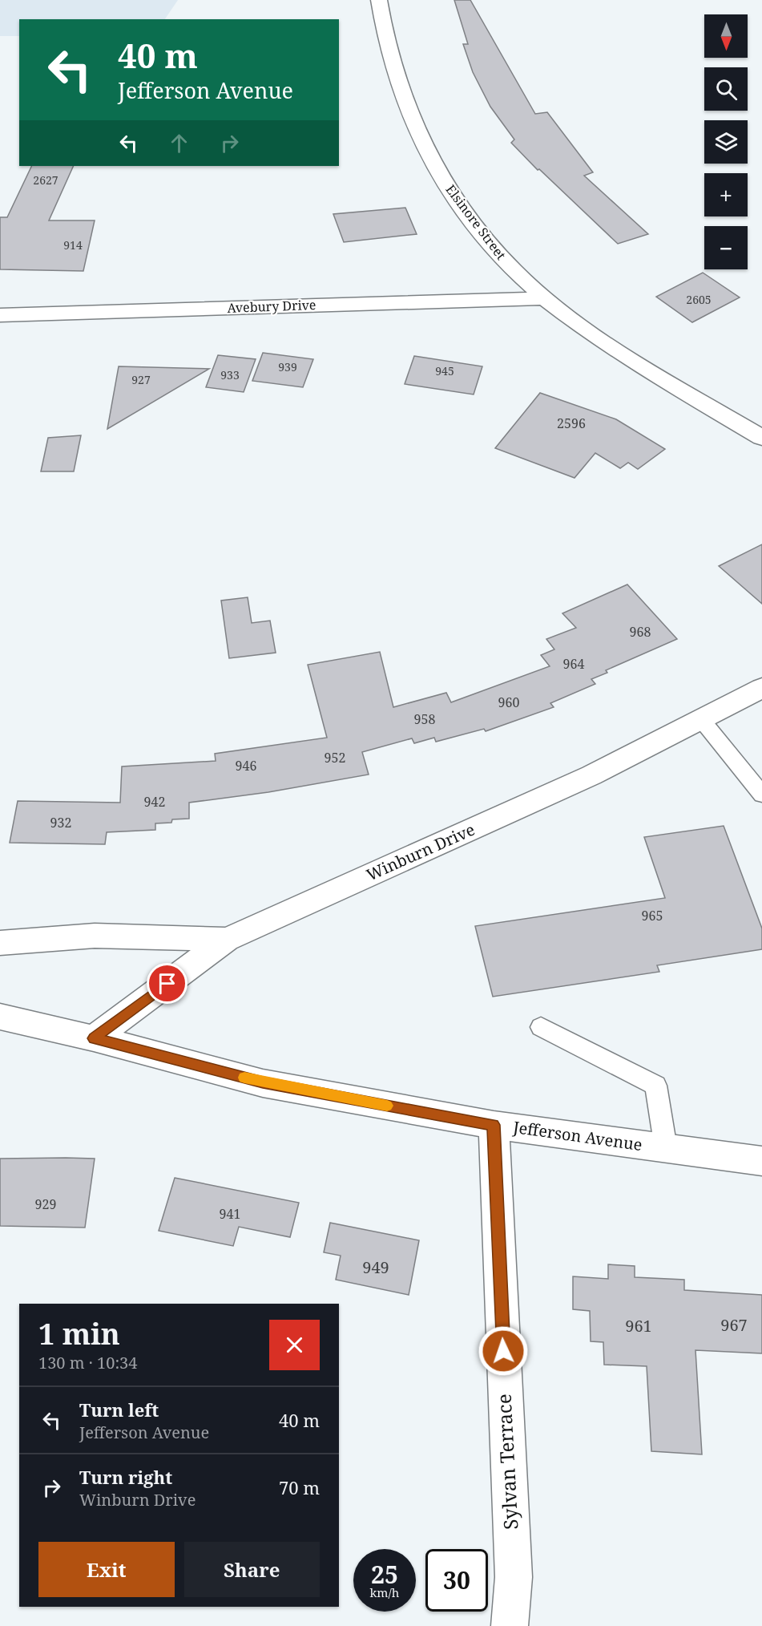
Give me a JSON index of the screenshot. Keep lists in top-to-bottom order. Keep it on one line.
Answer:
{"streets":{"street":["Elsinore Street","Avebury Drive","Winburn Drive","Jefferson Avenue","Sylvan Terrace"]},"crossings":[["Elsinore Street","Avebury Drive"],["Winburn Drive","Jefferson Avenue"],["Jefferson Avenue","Sylvan Terrace"]],"house_numbers":["2627","914","2605","939","945","933","927","2596","968","964","960","958","952","946","942","932","965","929","941","949","967","961"],"north":"bottom","page":{"map_buttons":["+","−"],"turn":["40 m","Jefferson Avenue"],"heading":["1 min","130 m · 10:34"],"list":[{"name":"Turn left","note":"Jefferson Avenue","value":"40 m"},{"name":"Turn right","note":"Winburn Drive","value":"70 m"}],"buttons":["Exit","Share"],"speed":"25 km/h","limit":"30"}}
